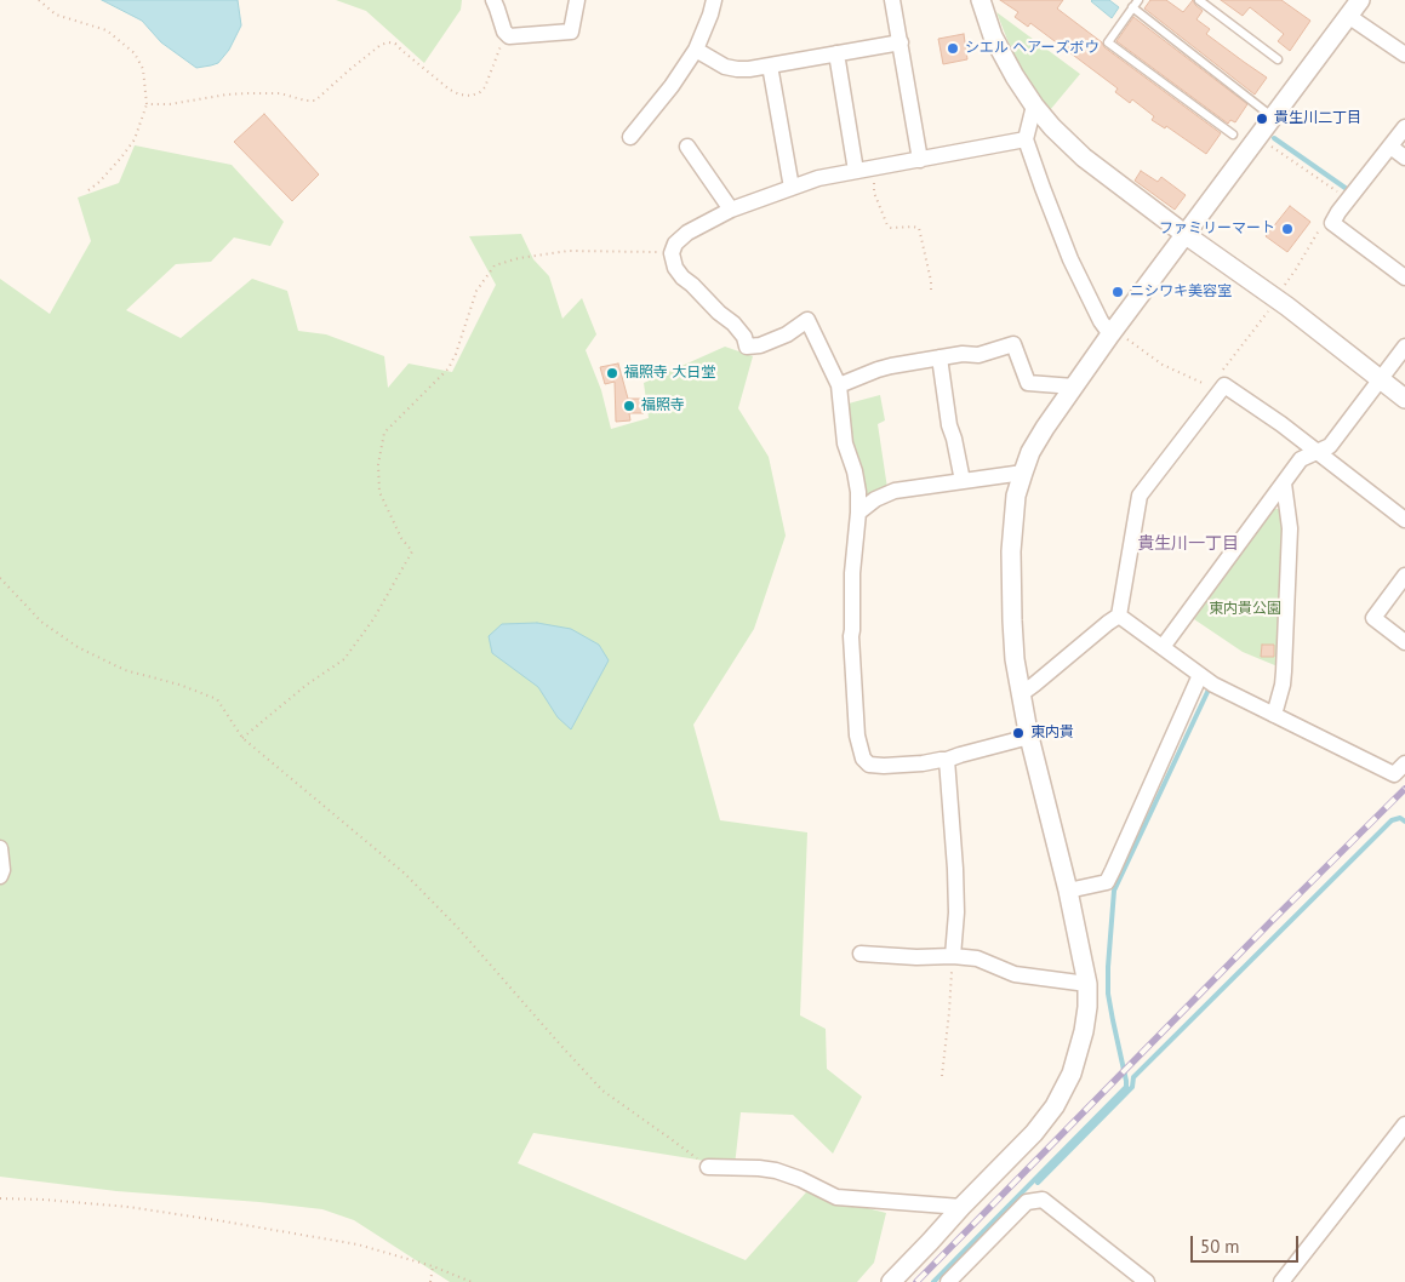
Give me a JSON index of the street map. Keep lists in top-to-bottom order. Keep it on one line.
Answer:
{"districts":["貴生川一丁目"],"parks":["東内貴公園"],"places":["シエル ヘアーズボウ","貴生川二丁目","ファミリーマート","ニシワキ美容室","福照寺 大日堂","福照寺","東内貴"],"scale_bar":"50 m"}
